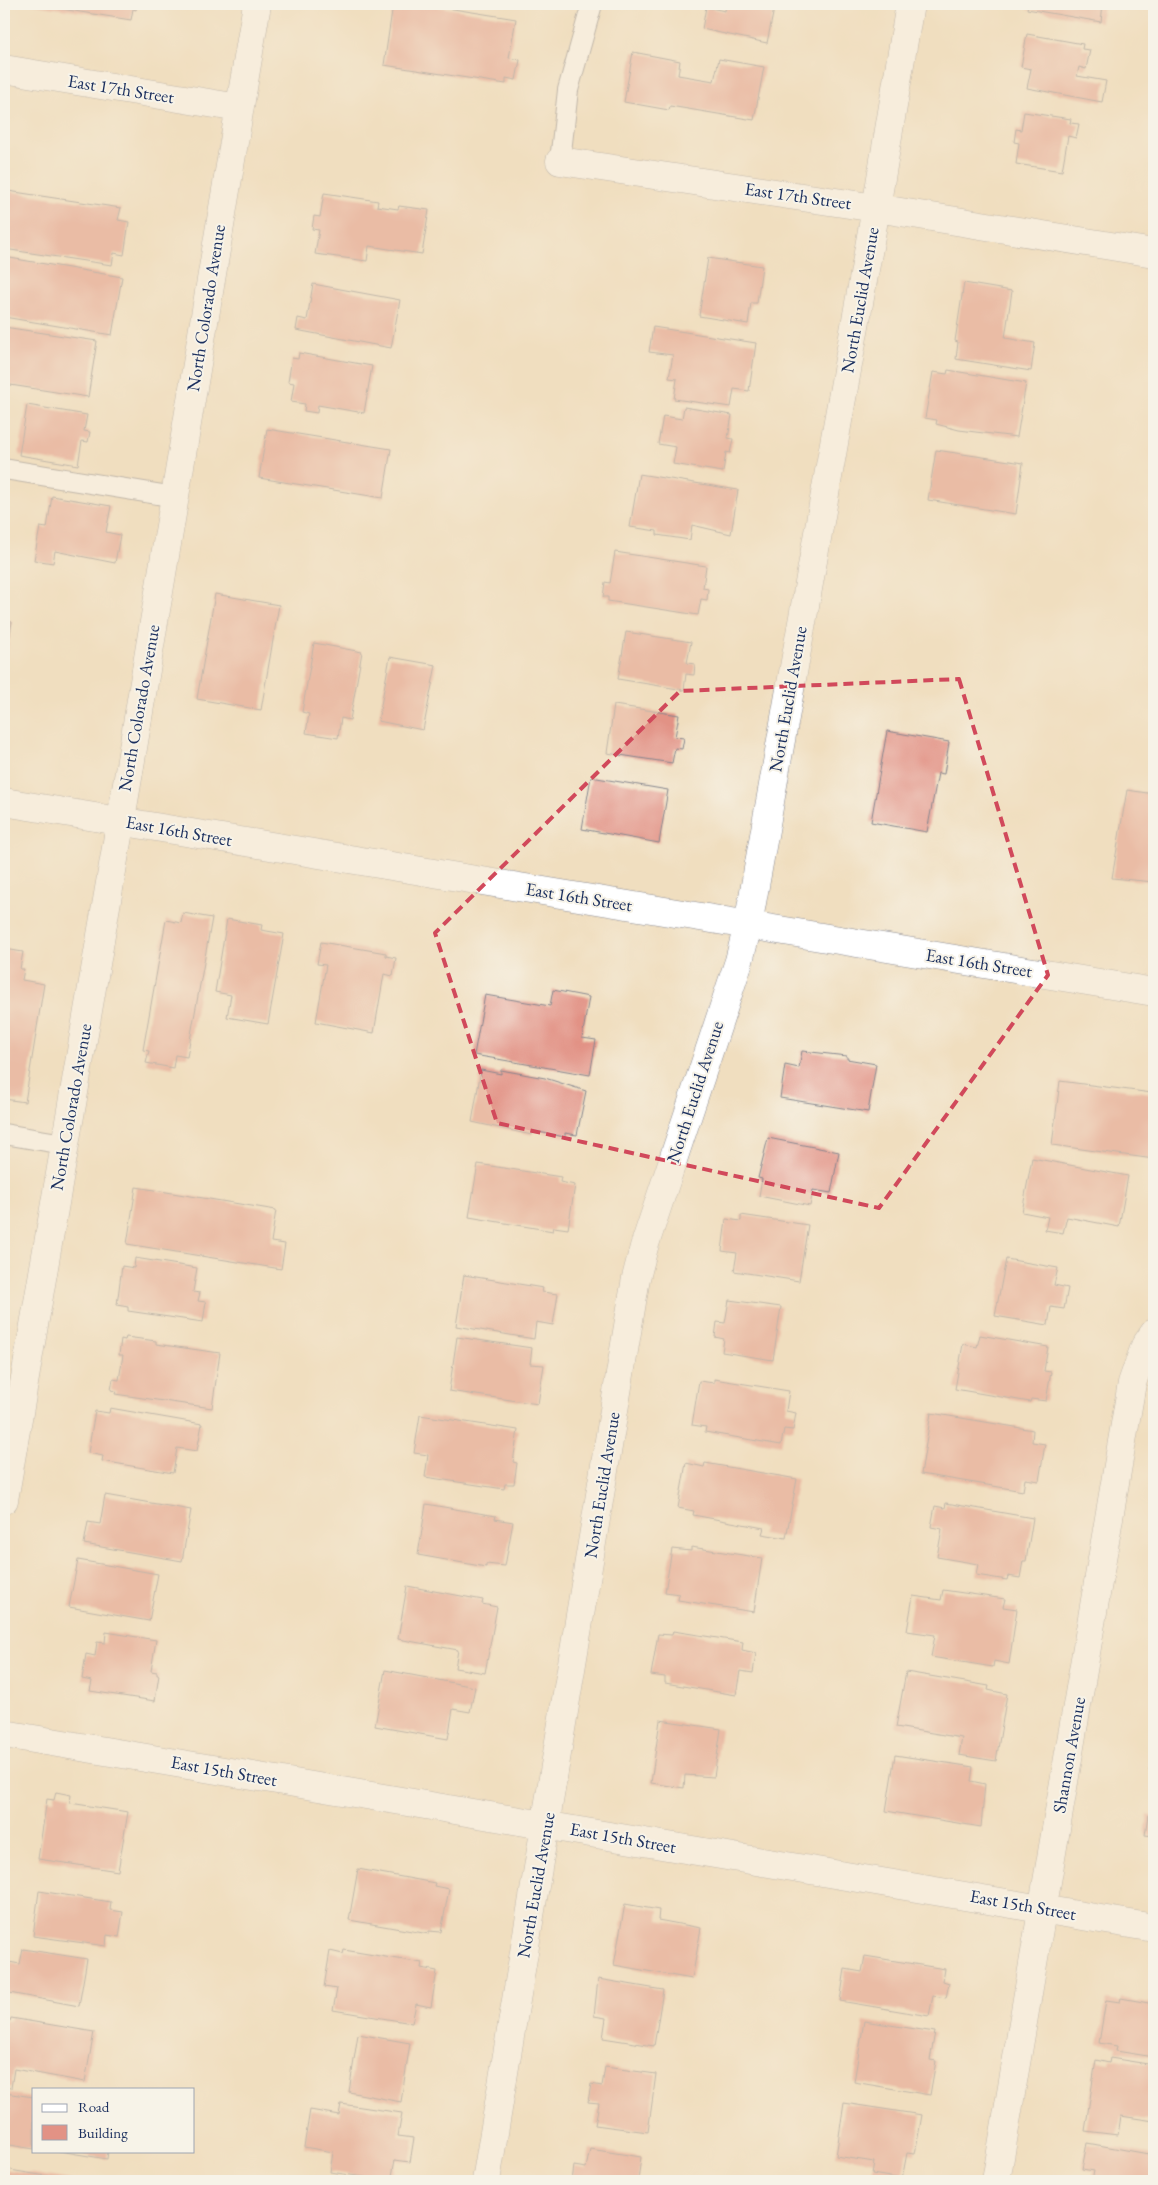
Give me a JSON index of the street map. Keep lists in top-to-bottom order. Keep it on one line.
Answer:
{"streets":{"street":["East 17th Street","North Euclid Avenue","North Colorado Avenue","East 16th Street","Shannon Avenue","East 15th Street"]},"crossings":[["East 17th Street","North Euclid Avenue"],["East 17th Street","North Colorado Avenue"],["North Euclid Avenue","East 16th Street"],["North Euclid Avenue","East 15th Street"],["North Colorado Avenue","East 16th Street"],["Shannon Avenue","East 15th Street"]],"legend":["Road","Building"]}
